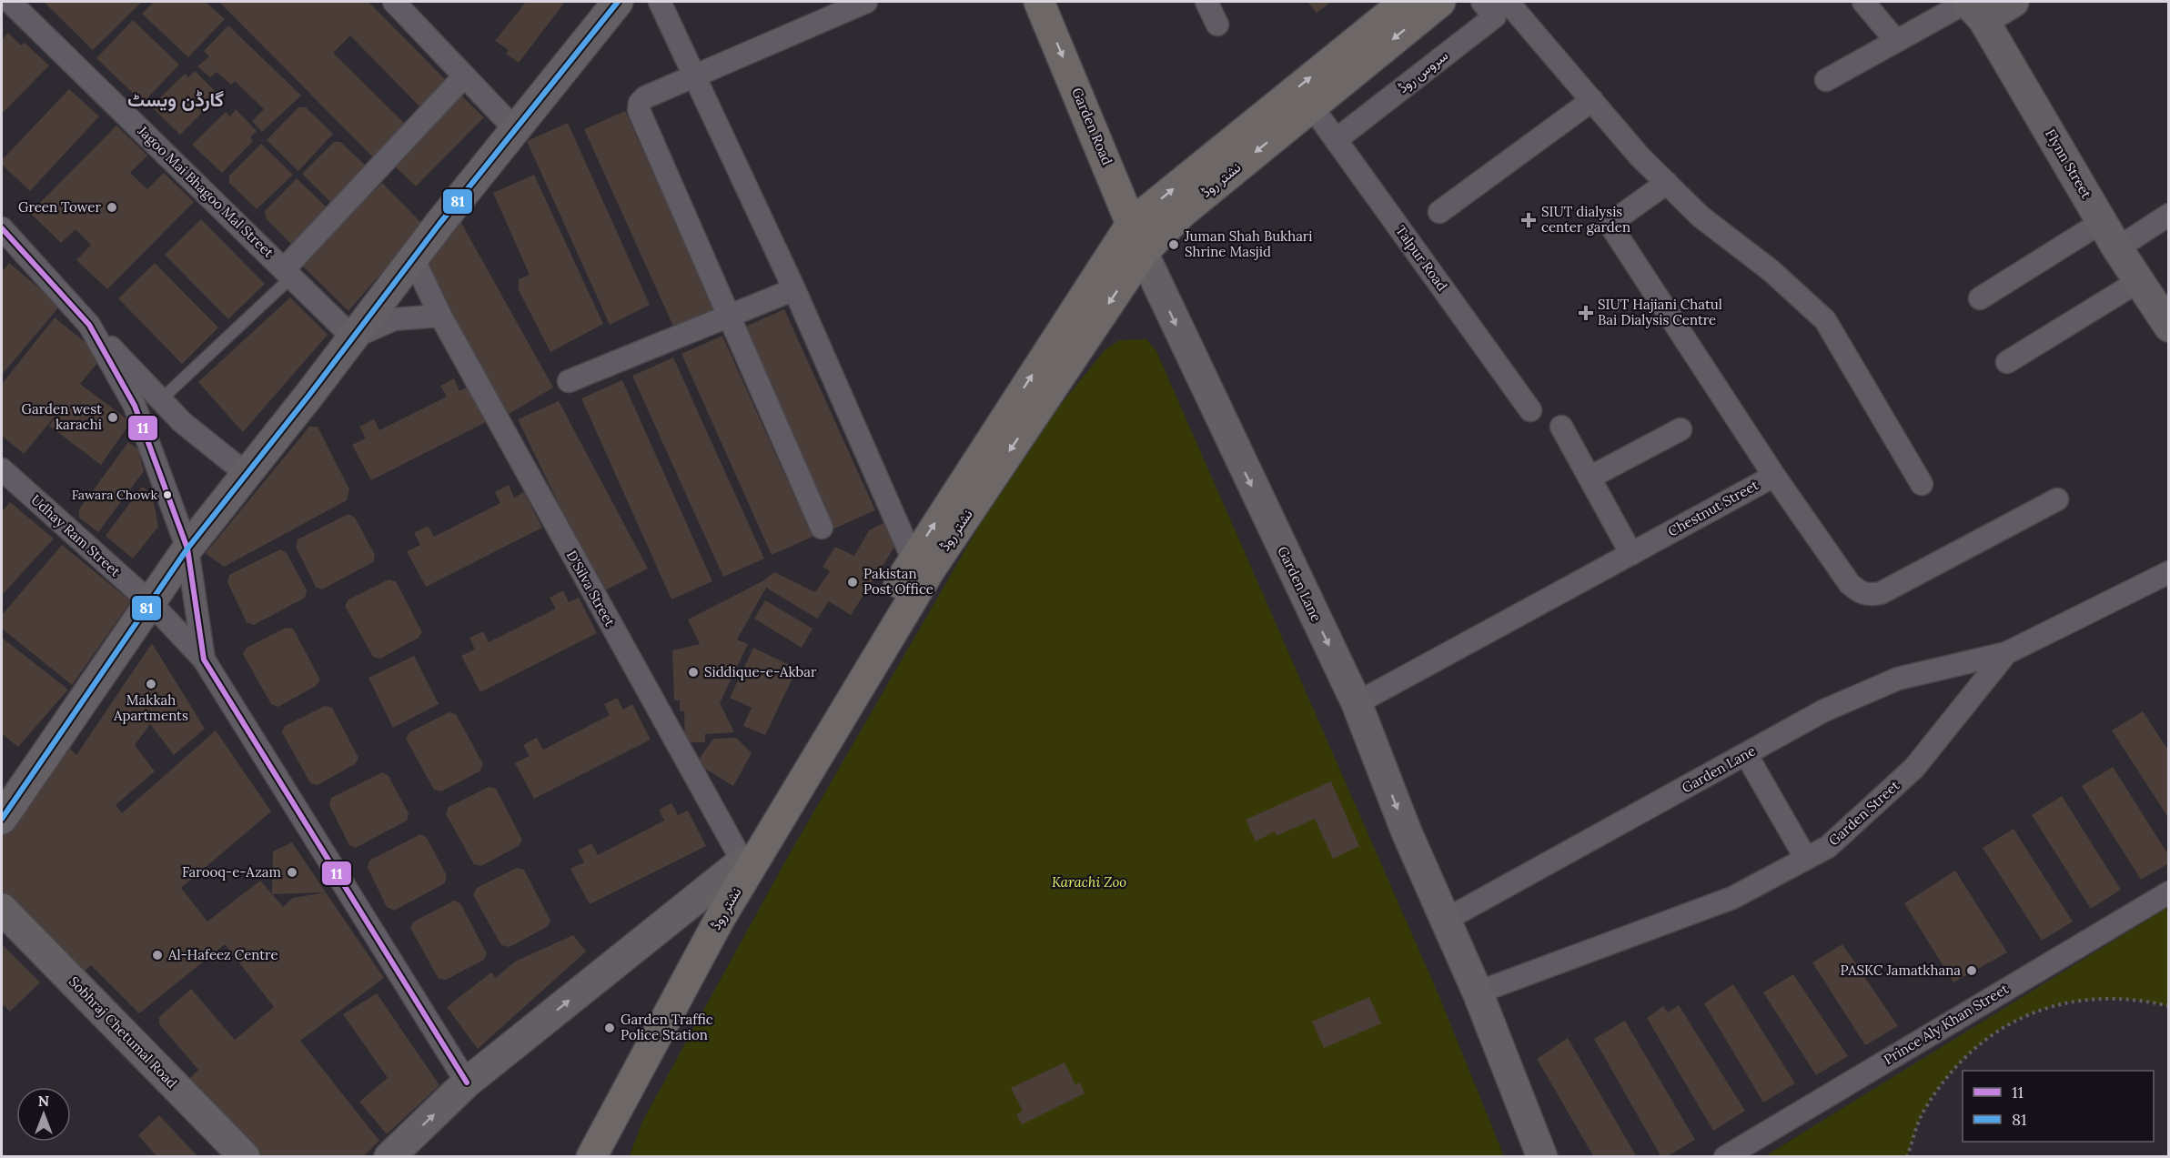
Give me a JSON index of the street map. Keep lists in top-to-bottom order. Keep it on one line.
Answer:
{"streets":{"main road":["Garden Road","نشتر روڈ"],"street":["سروس روڈ","Flynn Street","Jagoo Mai Bhagoo Mal Street","Talpur Road","Chestnut Street","Udhay Ram Street","Garden Lane","D'Silva Street","Garden Street","Prince Aly Khan Street","Sobhraj Chetumal Road"]},"crossings":[["سروس روڈ","Talpur Road"],["Garden Road","نشتر روڈ"],["Garden Road","Garden Lane"],["نشتر روڈ","Talpur Road"],["نشتر روڈ","Garden Lane"],["نشتر روڈ","D'Silva Street"],["Chestnut Street","Garden Lane"],["Garden Lane","Garden Street"]],"one_way":["Garden Road","Garden Lane"],"districts":["گارڈن ویسٹ"],"parks":["Karachi Zoo"],"places":{"other":["Green Tower","Juman Shah Bukhari Shrine Masjid","Garden west karachi","Fawara Chowk","Pakistan Post Office","Siddique-e-Akbar","Makkah Apartments","Farooq-e-Azam","Al-Hafeez Centre","PASKC Jamatkhana","Garden Traffic Police Station"],"health":["SIUT dialysis center garden","SIUT Hajiani Chatul Bai Dialysis Centre"]},"lines":["transit line 81","transit line 11"],"legend":["11","81"],"north":"top"}
